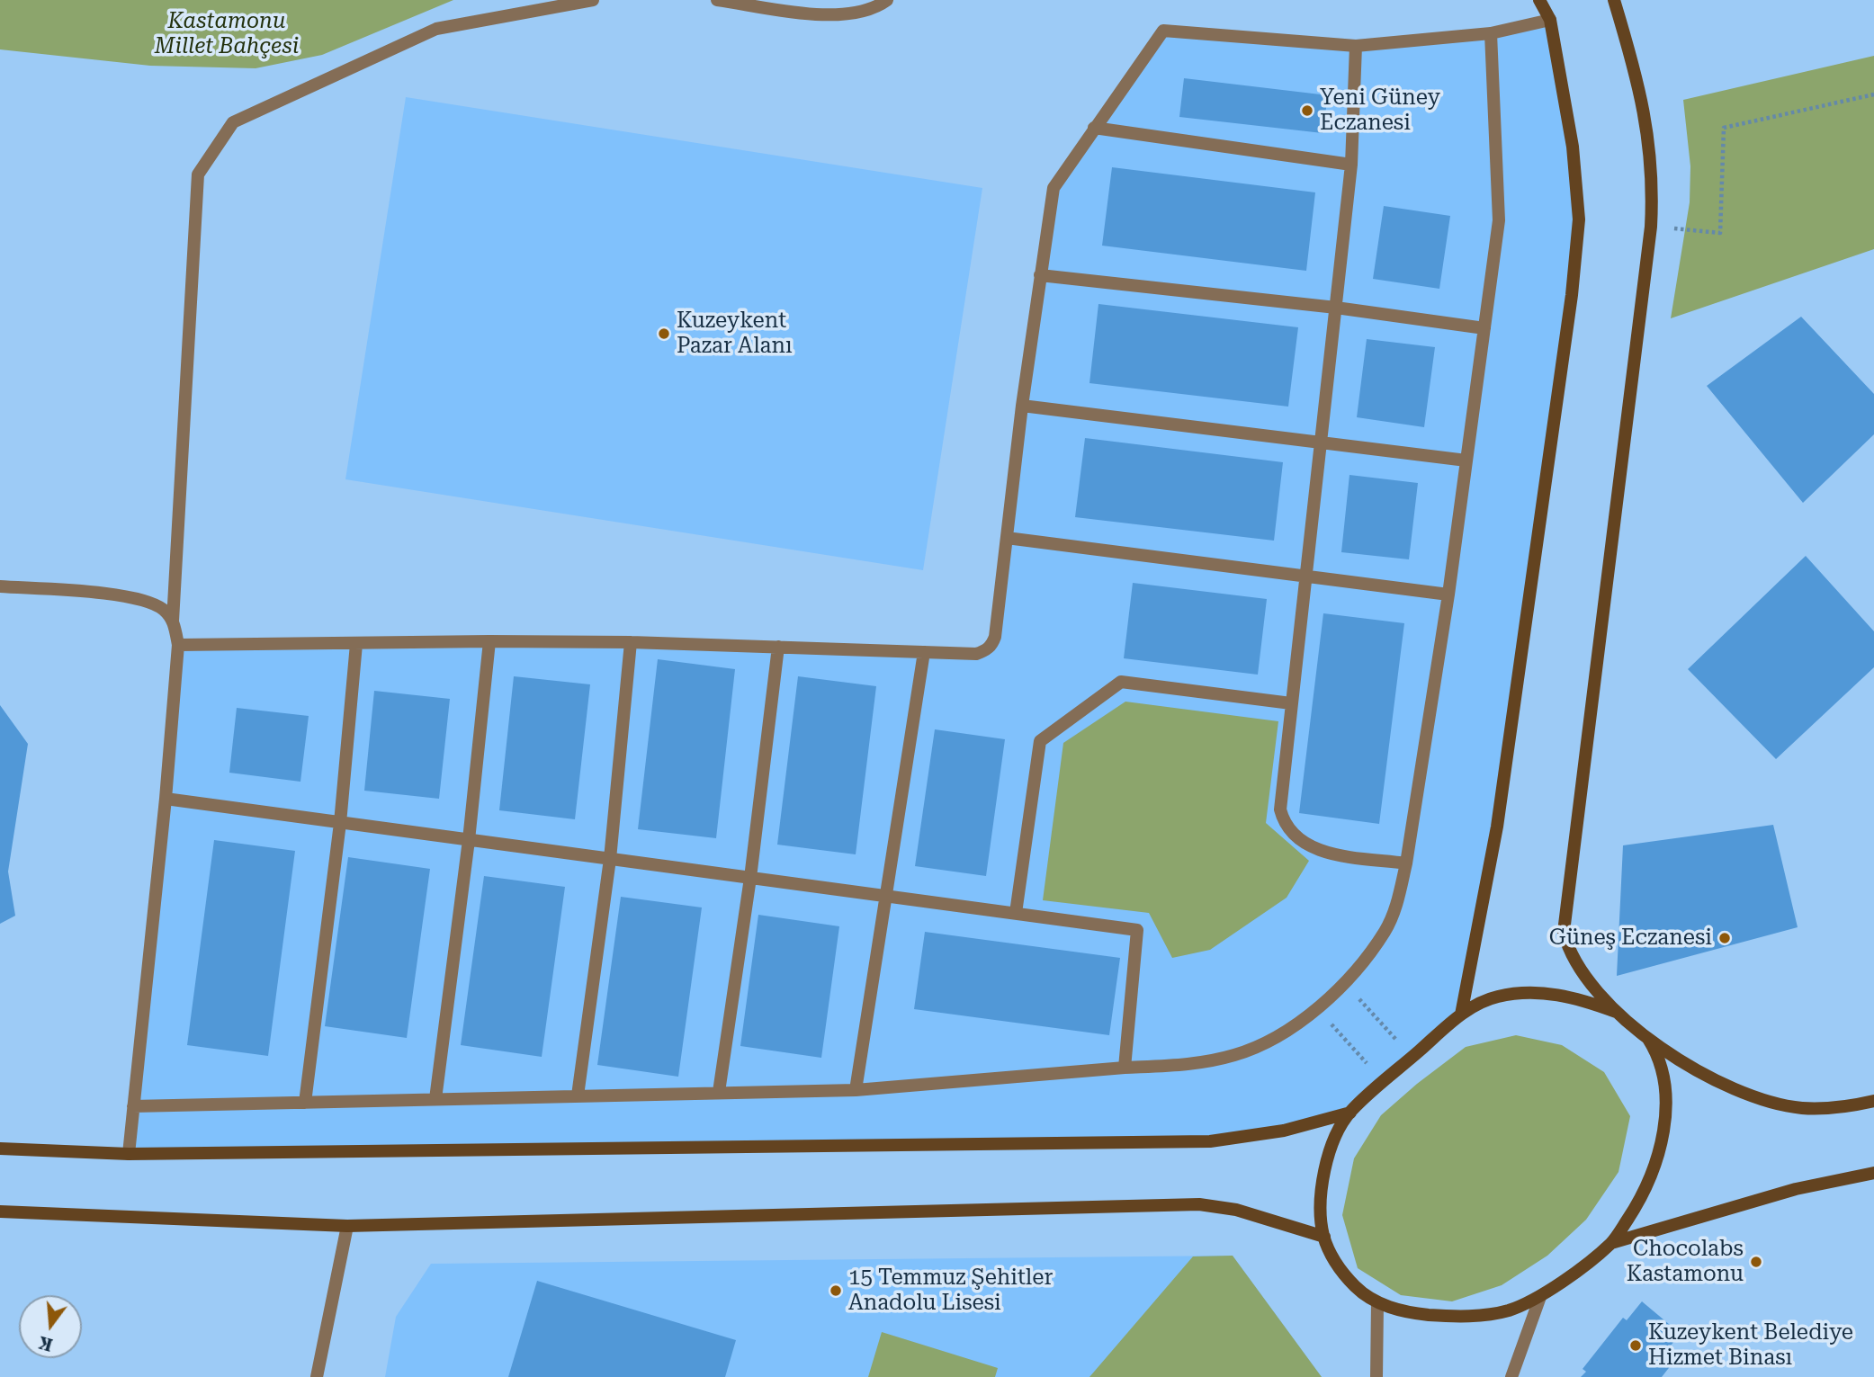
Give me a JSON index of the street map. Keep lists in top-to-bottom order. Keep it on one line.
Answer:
{"parks":["Kastamonu Millet Bahçesi"],"places":["Yeni Güney Eczanesi","Kuzeykent Pazar Alanı","Güneş Eczanesi","Chocolabs Kastamonu","15 Temmuz Şehitler Anadolu Lisesi","Kuzeykent Belediye Hizmet Binası"],"north":"bottom"}
